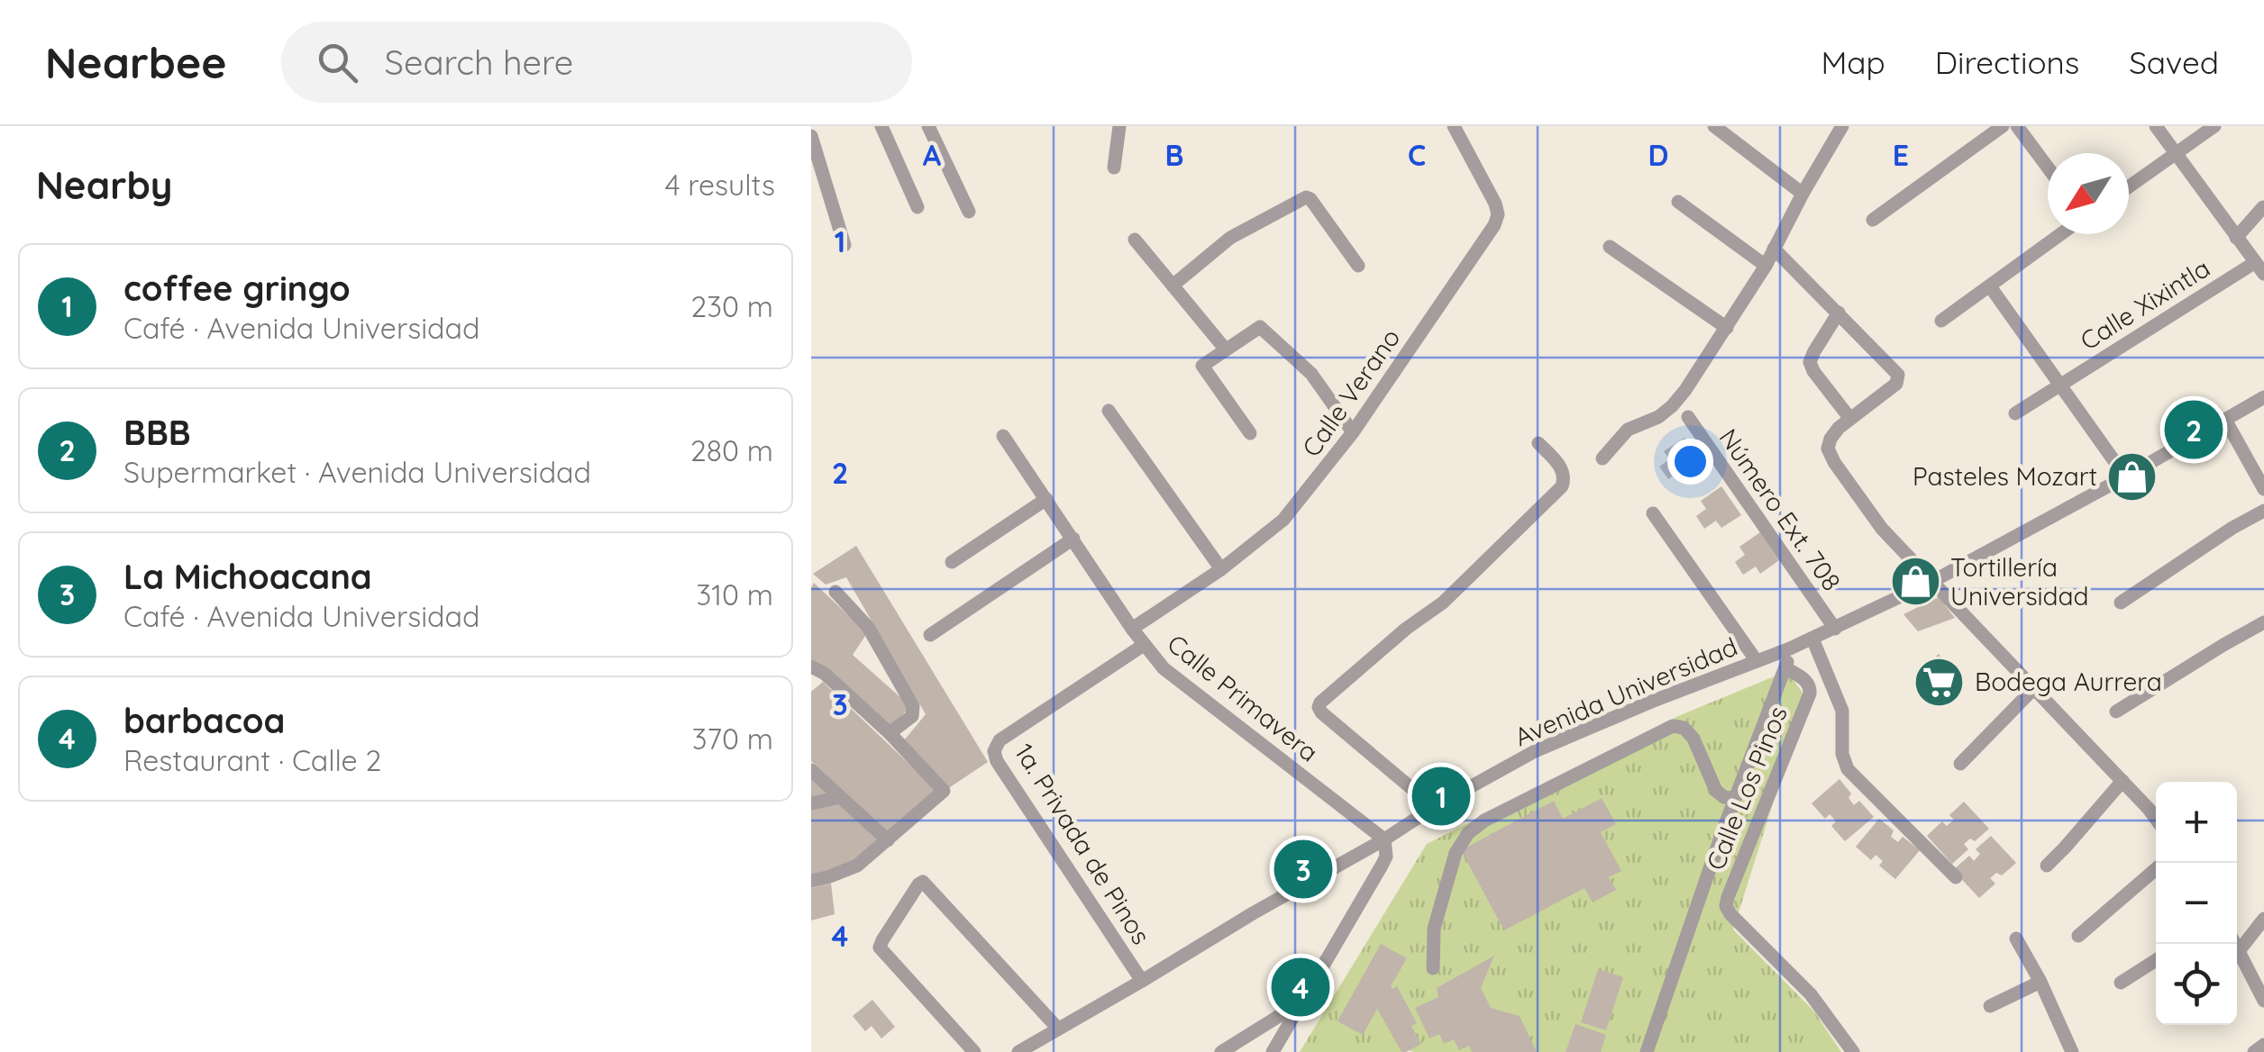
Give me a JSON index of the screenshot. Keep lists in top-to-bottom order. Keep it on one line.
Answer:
{"streets":{"street":["Calle Xixintla","Calle Verano","Número Ext. 708","Avenida Universidad","Calle Primavera","Calle Los Pinos","1a. Privada de Pinos"]},"crossings":[["Calle Verano","Calle Primavera"],["Número Ext. 708","Avenida Universidad"],["Avenida Universidad","Calle Primavera"],["Avenida Universidad","1a. Privada de Pinos"],["Calle Primavera","1a. Privada de Pinos"]],"places":{"shop":["Pasteles Mozart","Tortillería Universidad"],"supermarket":["Bodega Aurrera"]},"north":"bottom left","page":{"header":"Nearbee","search":"Search here","nav":["Map","Directions","Saved"],"heading":["Nearby","4 results"],"list":[{"mark":"1","name":"coffee gringo","note":"Café · Avenida Universidad","value":"230 m"},{"mark":"2","name":"BBB","note":"Supermarket · Avenida Universidad","value":"280 m"},{"mark":"3","name":"La Michoacana","note":"Café · Avenida Universidad","value":"310 m"},{"mark":"4","name":"barbacoa","note":"Restaurant · Calle 2","value":"370 m"}],"pins":["2","1","3","4"],"map_buttons":["+","−"]},"grid":{"columns":["A","B","C","D","E"],"rows":["1","2","3","4"]}}
